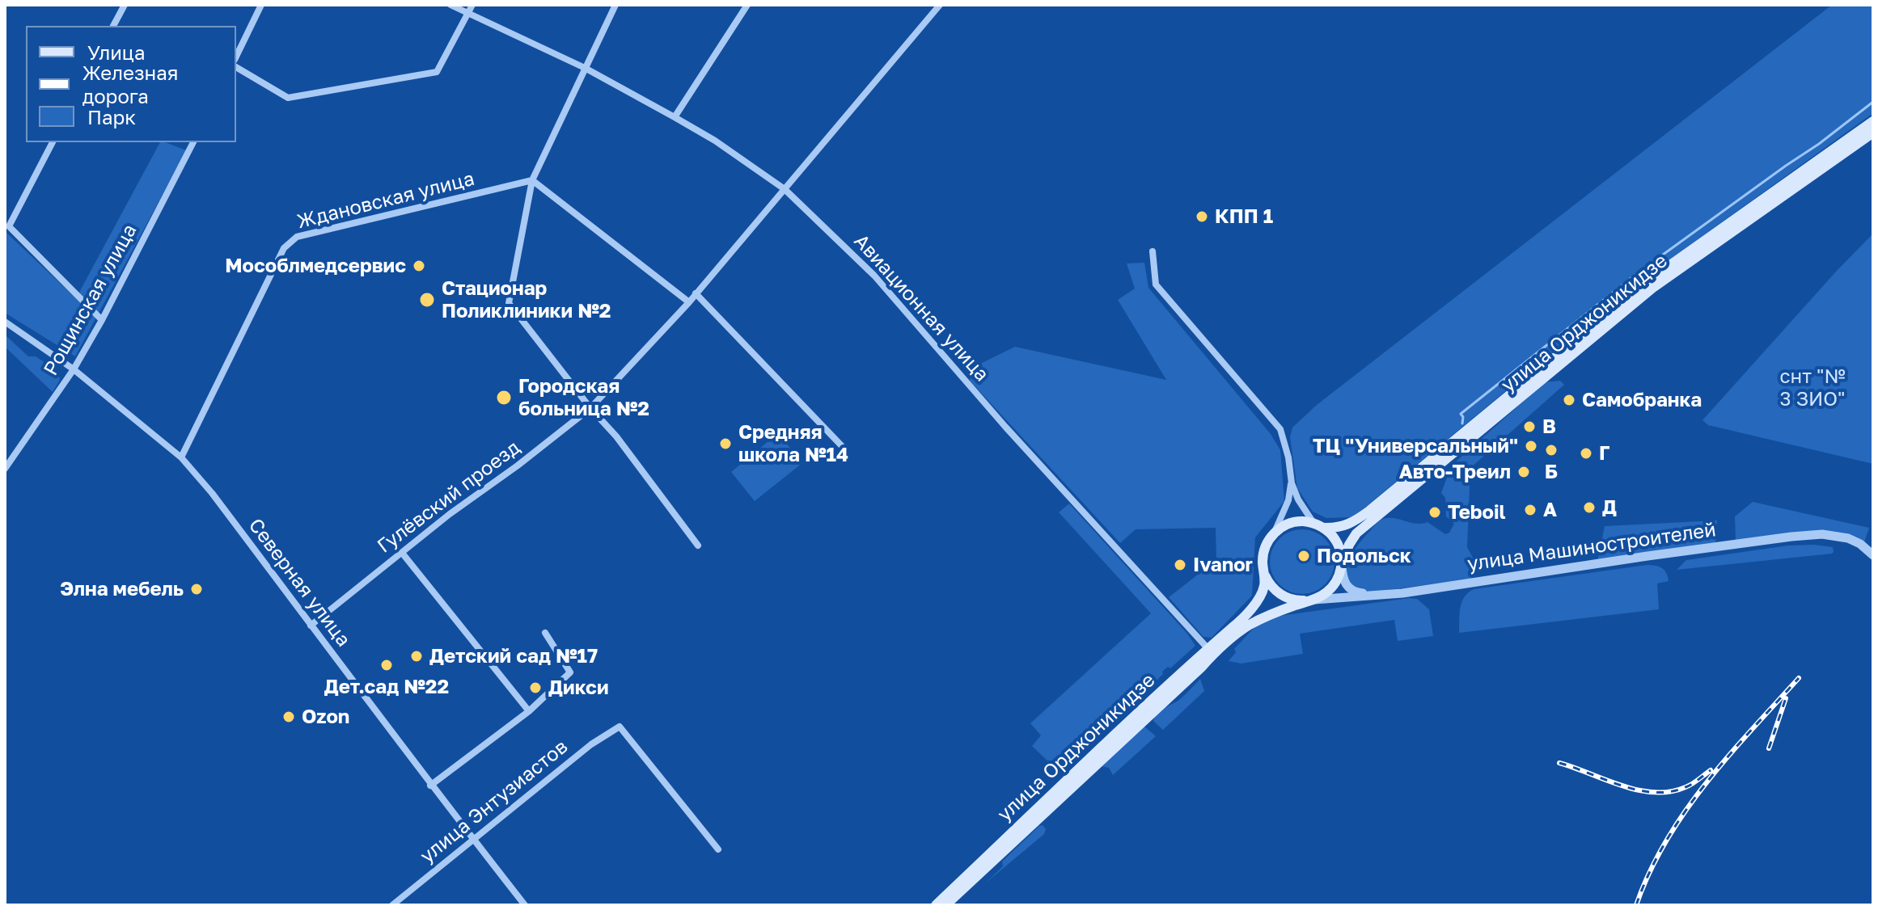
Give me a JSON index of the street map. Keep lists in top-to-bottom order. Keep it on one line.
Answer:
{"streets":{"main road":["улица Орджоникидзе"],"street":["Ждановская улица","Рощинская улица","Авиационная улица","Гулёвский проезд","улица Машиностроителей","Северная улица","улица Энтузиастов"]},"crossings":[["Ждановская улица","Северная улица"],["Рощинская улица","Северная улица"],["Авиационная улица","улица Орджоникидзе"],["Авиационная улица","Гулёвский проезд"],["улица Орджоникидзе","улица Машиностроителей"],["Гулёвский проезд","Северная улица"],["Северная улица","улица Энтузиастов"]],"parks":["снт \"№ 3 ЗИО\""],"places":["КПП 1","Мособлмедсервис","Стационар Поликлиники №2","Городская больница №2","Самобранка","В","Средняя школа №14","ТЦ \"Универсальный\"","Б","Г","Авто-Треил","Д","А","Teboil","Подольск","Ivanor","Элна мебель","Детский сад №17","Дет.сад №22","Дикси","Ozon"],"legend":["Улица","Железная дорога","Парк"]}
